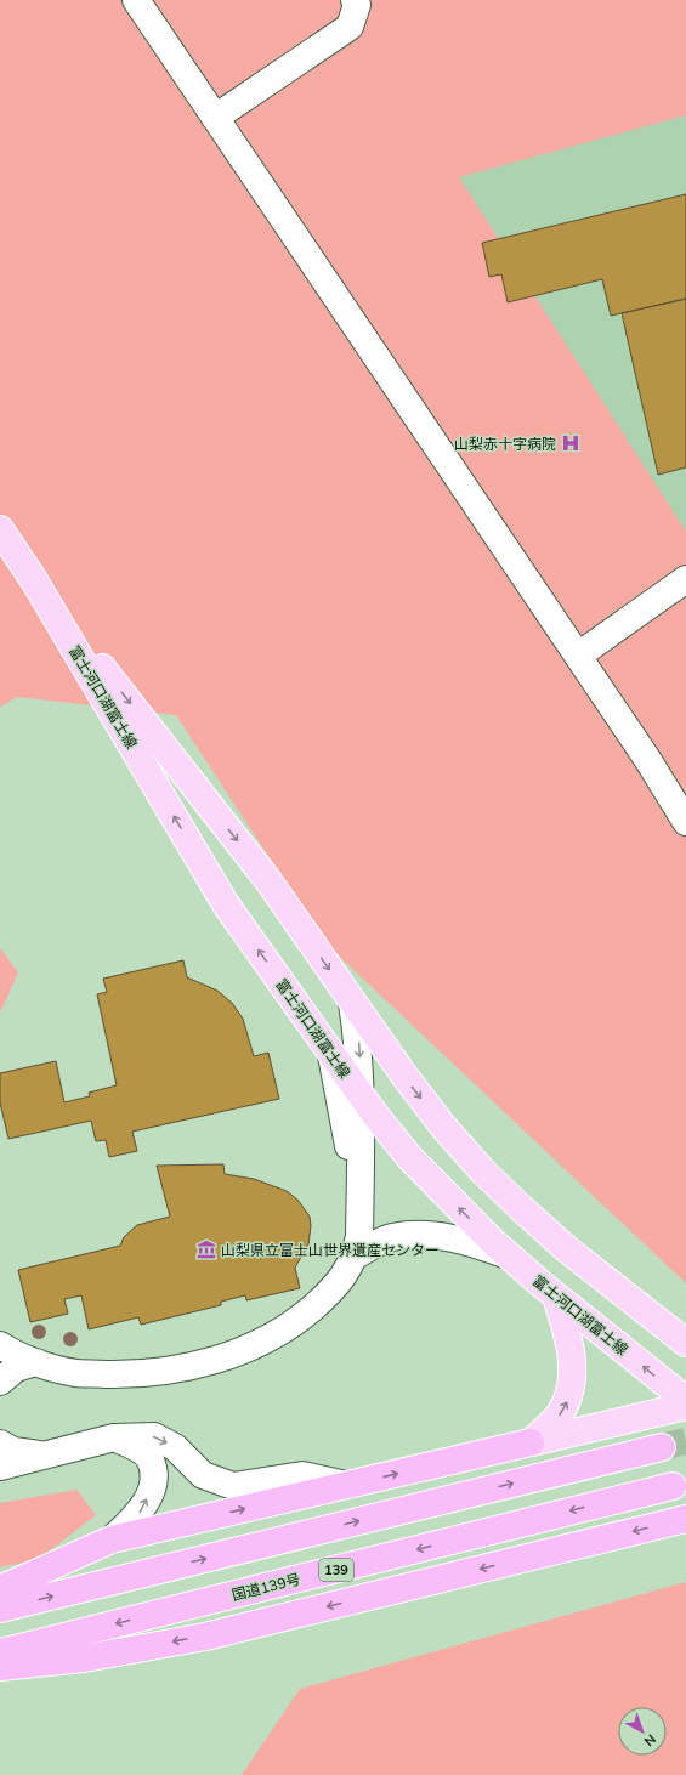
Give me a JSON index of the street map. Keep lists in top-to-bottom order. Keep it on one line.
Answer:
{"streets":{"highway":["139","国道139号"],"main road":["富士河口湖富士線"]},"places":{"hospital":["山梨赤十字病院"],"museum":["山梨県立富士山世界遺産センター"]},"north":"bottom right"}
